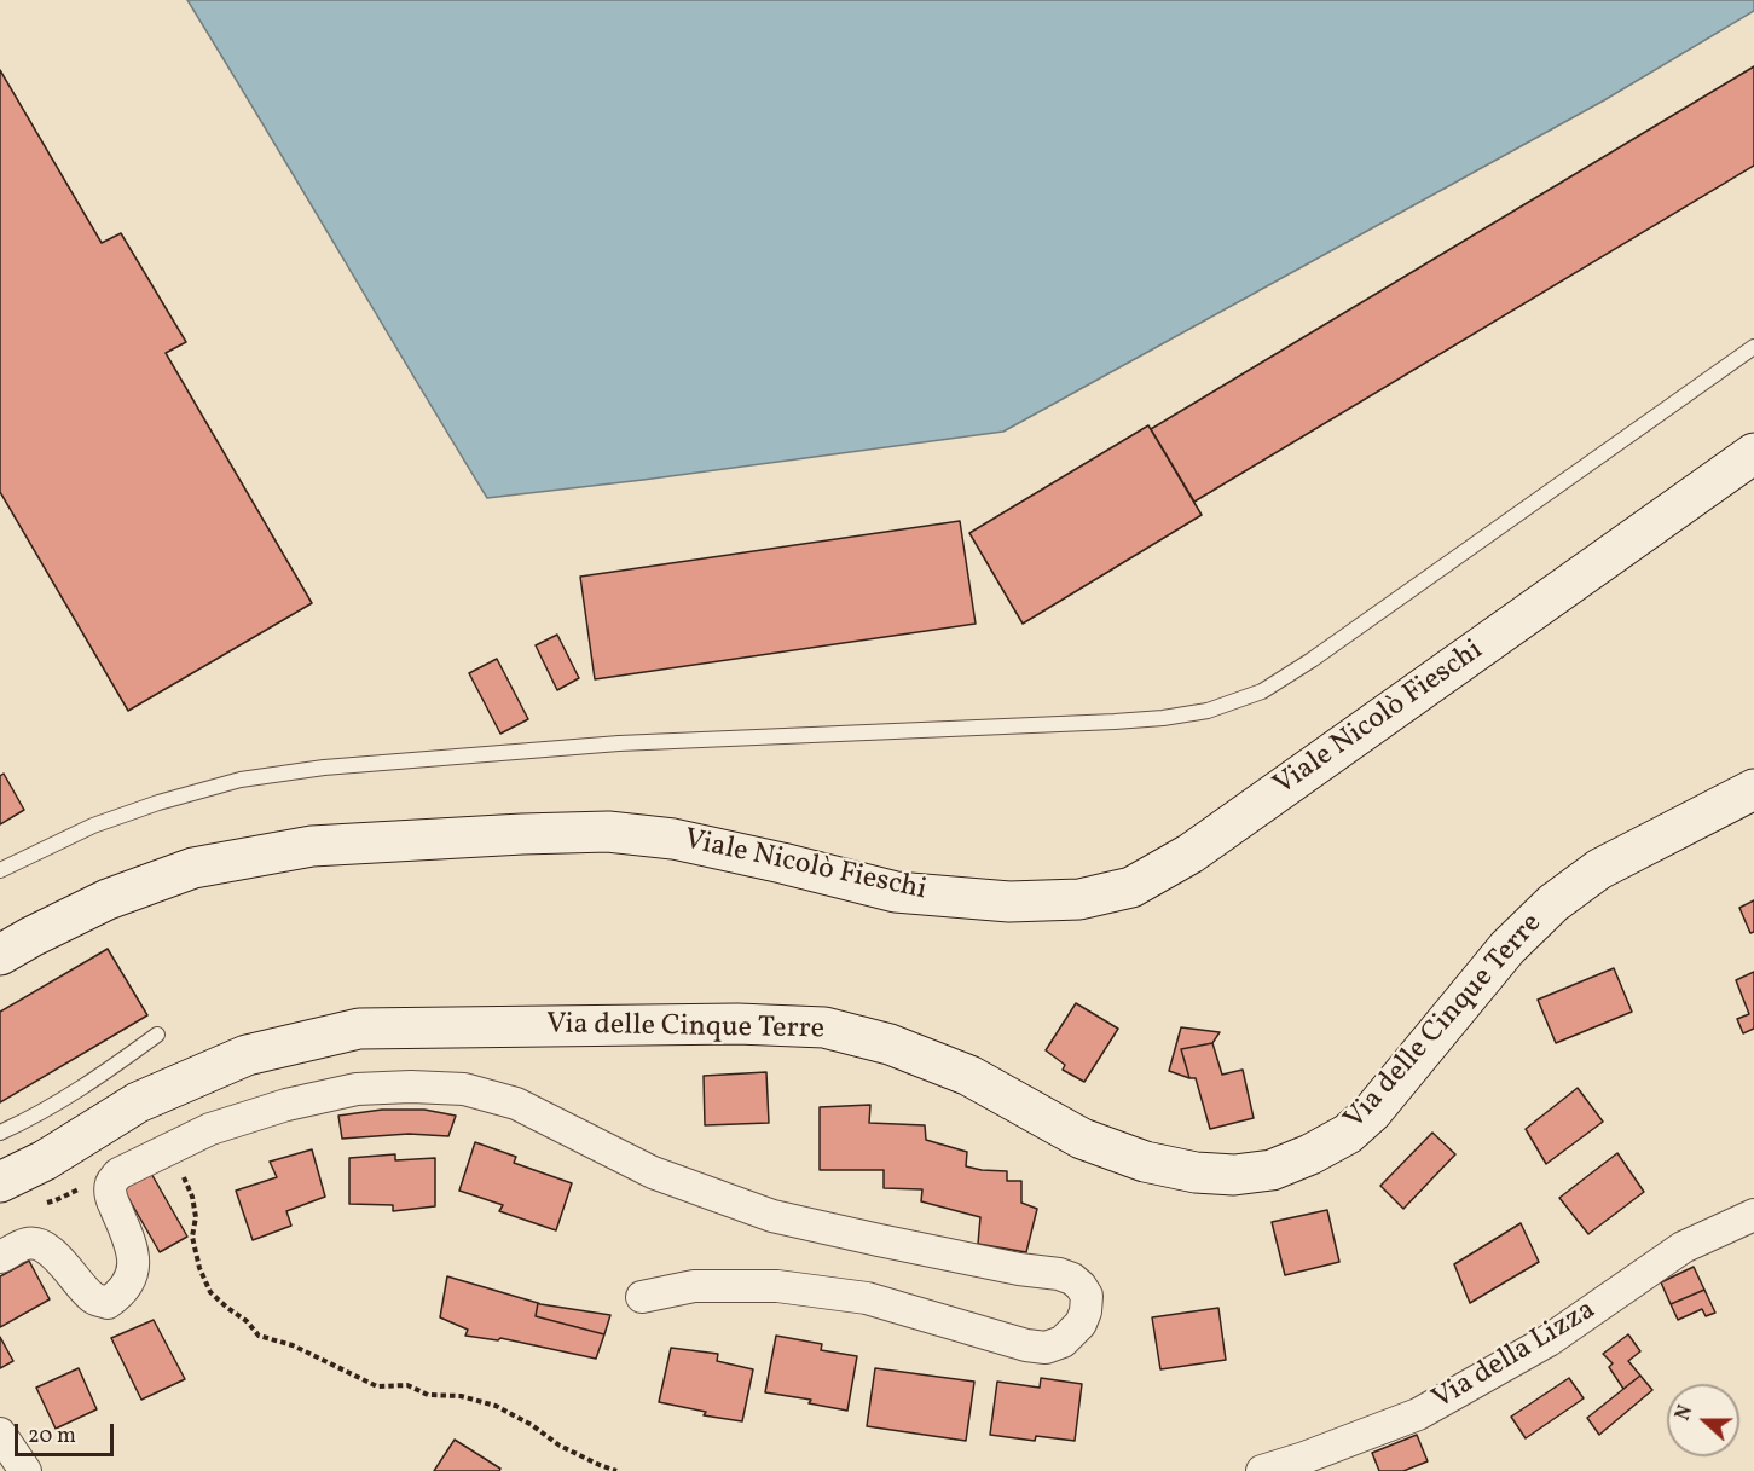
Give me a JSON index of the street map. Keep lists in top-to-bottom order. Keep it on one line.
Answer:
{"streets":{"main road":["Viale Nicolò Fieschi","Via delle Cinque Terre"],"street":["Via della Lizza"]},"scale_bar":"20 m","north":"left"}
